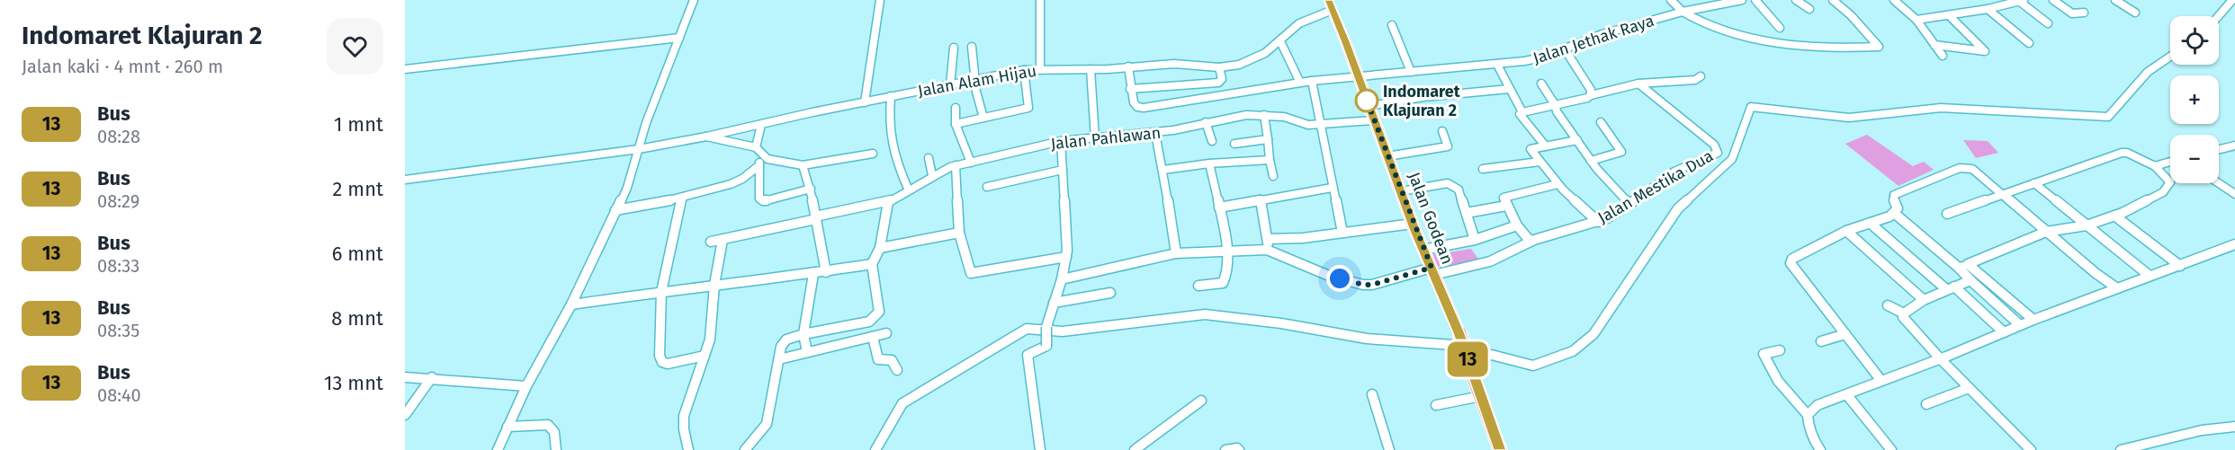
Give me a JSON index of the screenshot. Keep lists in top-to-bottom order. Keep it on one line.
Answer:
{"streets":{"main road":["Jalan Godean"],"street":["Jalan Jethak Raya","Jalan Alam Hijau","Jalan Pahlawan","Jalan Mestika Dua"]},"crossings":[["Jalan Jethak Raya","Jalan Godean"],["Jalan Alam Hijau","Jalan Godean"],["Jalan Pahlawan","Jalan Godean"],["Jalan Mestika Dua","Jalan Godean"]],"places":["Indomaret Klajuran 2"],"lines":["bus line 13"],"page":{"heading":["Indomaret Klajuran 2","Jalan kaki · 4 mnt · 260 m"],"on_map":"13","map_buttons":["+","−"],"list":[{"mark":"13","name":"Bus","note":"08:28","value":"1 mnt"},{"mark":"13","name":"Bus","note":"08:29","value":"2 mnt"},{"mark":"13","name":"Bus","note":"08:33","value":"6 mnt"},{"mark":"13","name":"Bus","note":"08:35","value":"8 mnt"},{"mark":"13","name":"Bus","note":"08:40","value":"13 mnt"}]}}
